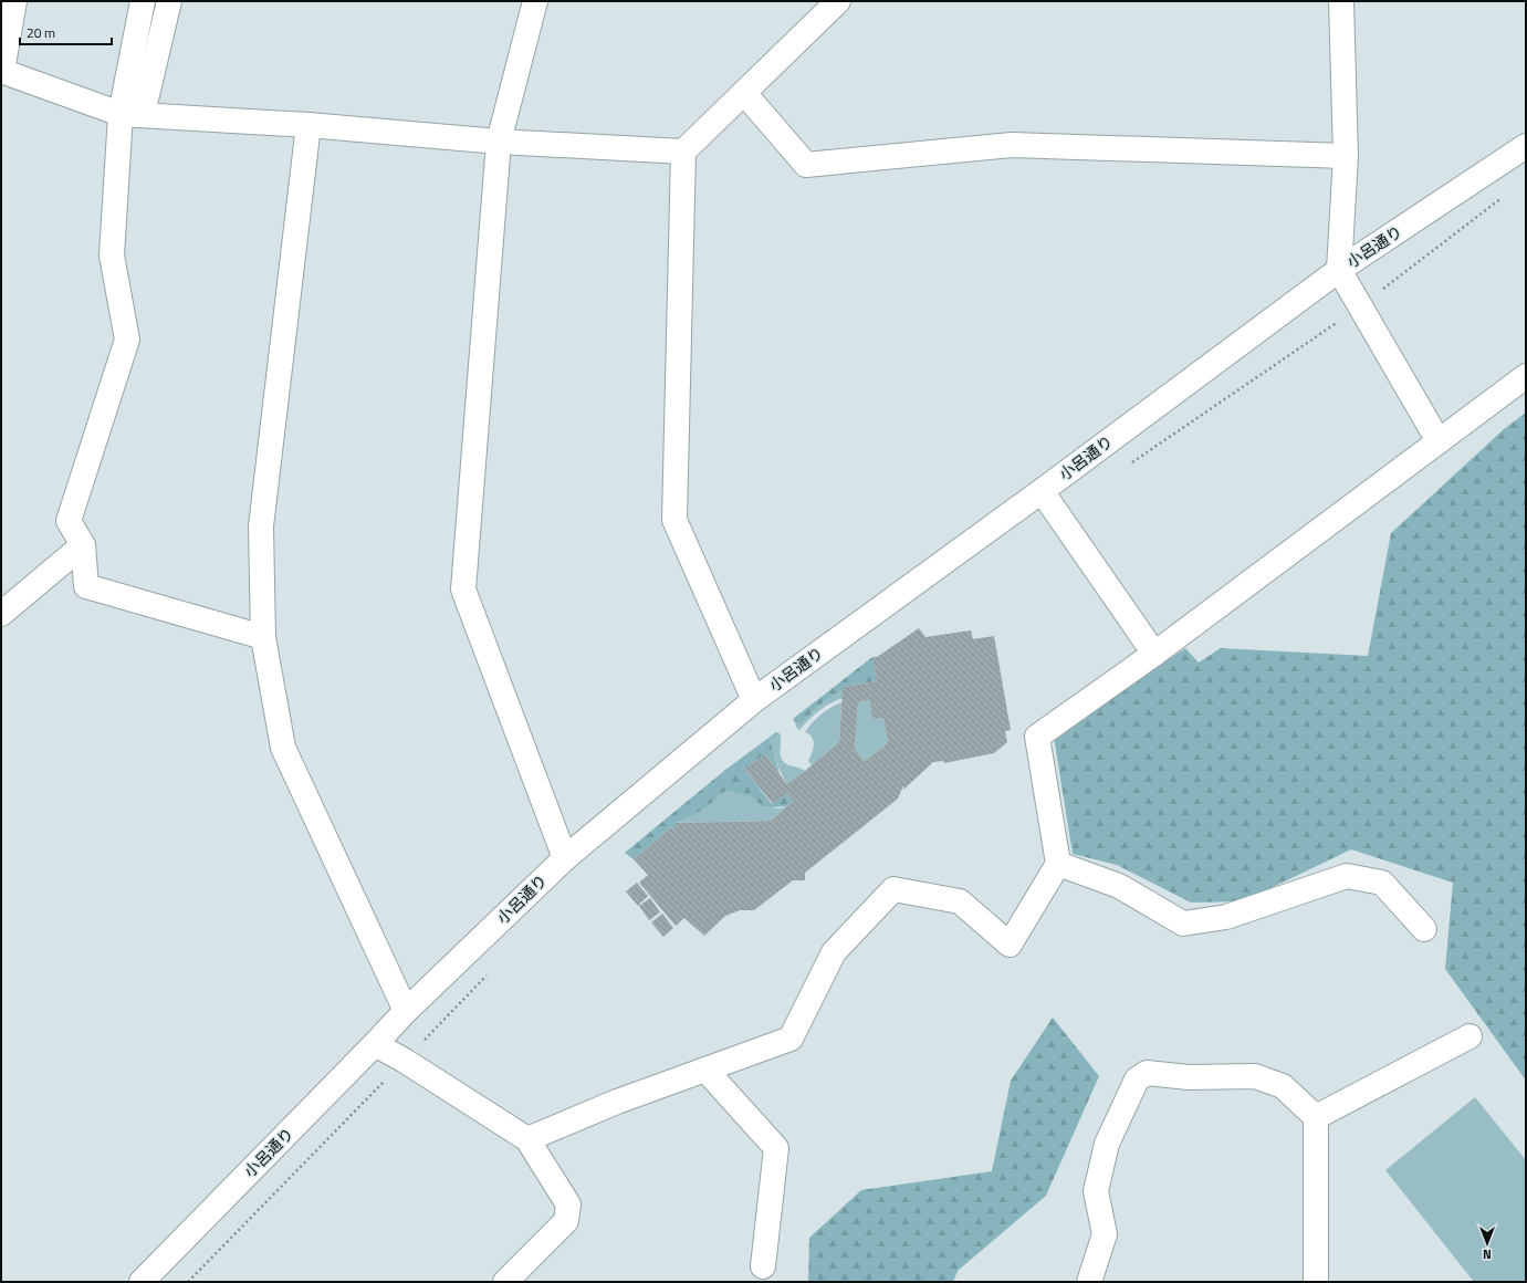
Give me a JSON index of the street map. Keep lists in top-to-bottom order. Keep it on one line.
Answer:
{"streets":{"street":["小呂通り"]},"scale_bar":"20 m","north":"bottom"}
